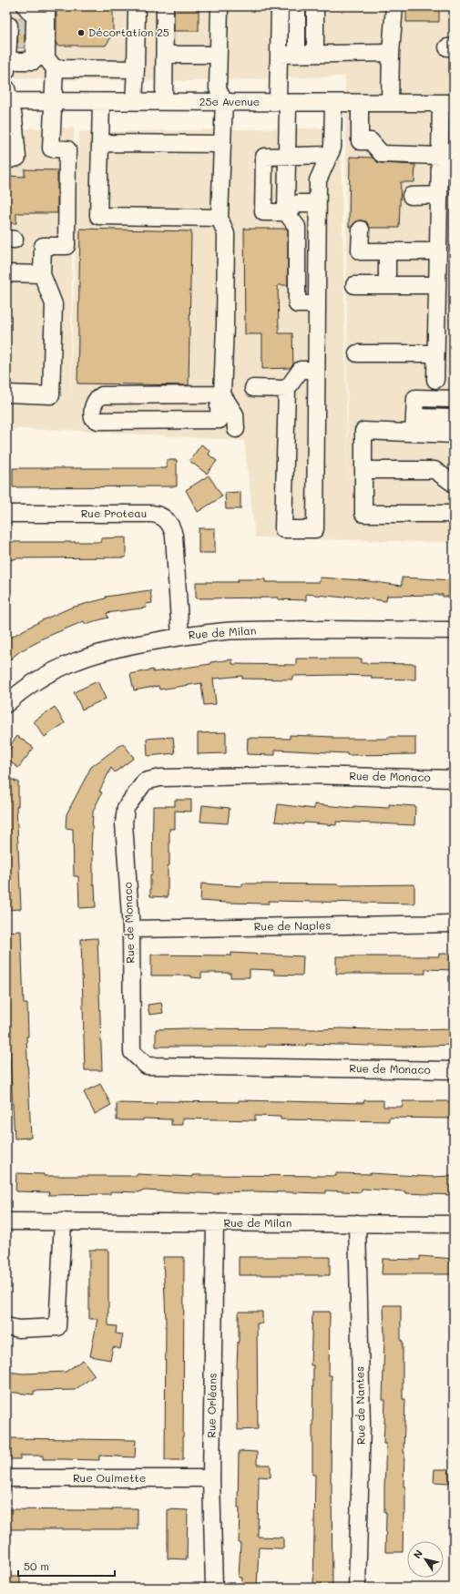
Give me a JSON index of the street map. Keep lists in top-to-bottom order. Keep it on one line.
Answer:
{"streets":{"street":["25e Avenue","Rue Proteau","Rue de Milan","Rue de Monaco","Rue de Naples","Rue Orléans","Rue de Nantes","Rue Ouimette"]},"crossings":[["Rue Proteau","Rue de Milan"],["Rue de Milan","Rue Orléans"],["Rue de Milan","Rue de Nantes"],["Rue de Monaco","Rue de Naples"],["Rue Orléans","Rue Ouimette"]],"places":["Décortation 25"],"scale_bar":"50 m","north":"top left"}
